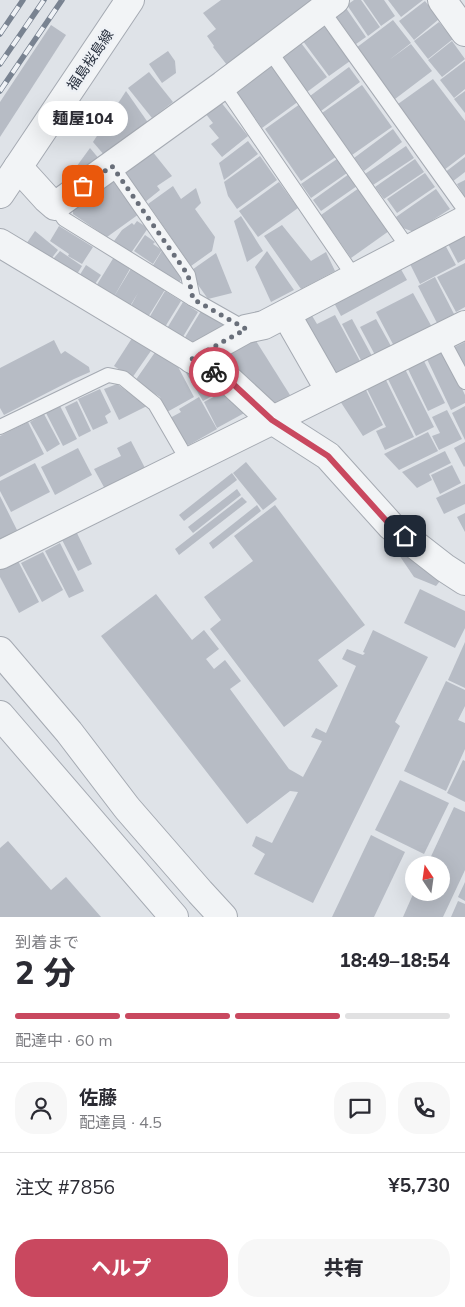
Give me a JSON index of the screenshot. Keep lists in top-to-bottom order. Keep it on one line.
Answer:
{"streets":{"street":["福島桜島線"]},"places":["麺屋104"],"north":"top","page":{"bubble":"麺屋104","heading":["2 分","到着まで","18:49–18:54"],"panel":["佐藤","配達員 · 4.5","注文 #7856","¥5,730"],"bar":"配達中 · 60 m","buttons":["ヘルプ","共有"]}}
